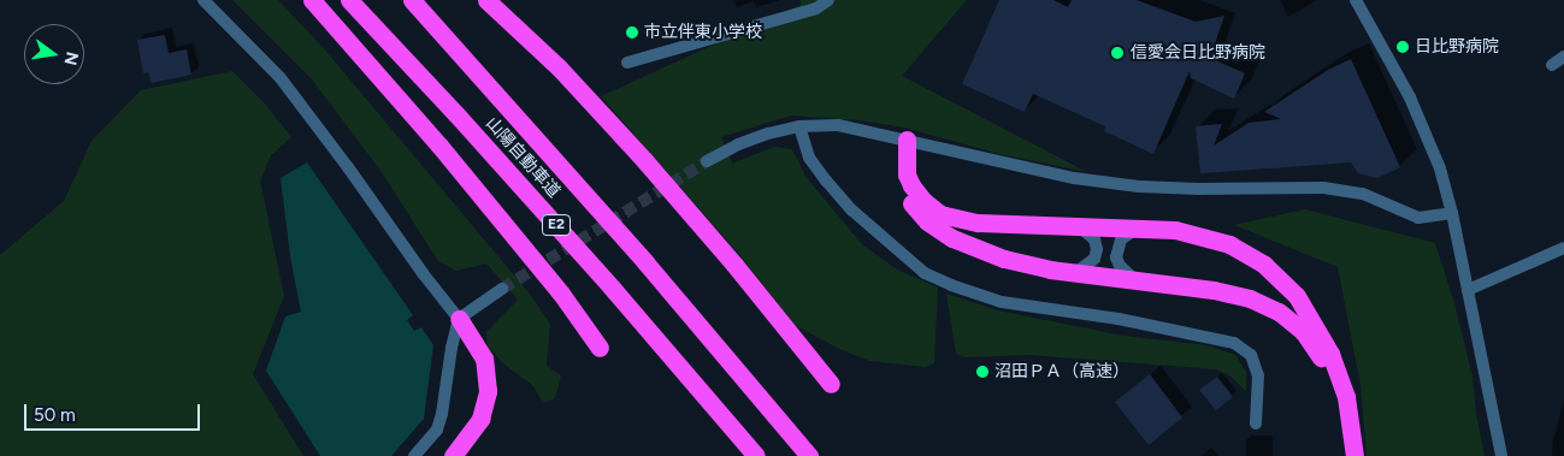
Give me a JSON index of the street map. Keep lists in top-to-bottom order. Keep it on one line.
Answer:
{"streets":{"highway":["山陽自動車道","E2"]},"places":["市立伴東小学校","日比野病院","信愛会日比野病院","沼田ＰＡ（高速）"],"scale_bar":"50 m","north":"right"}
